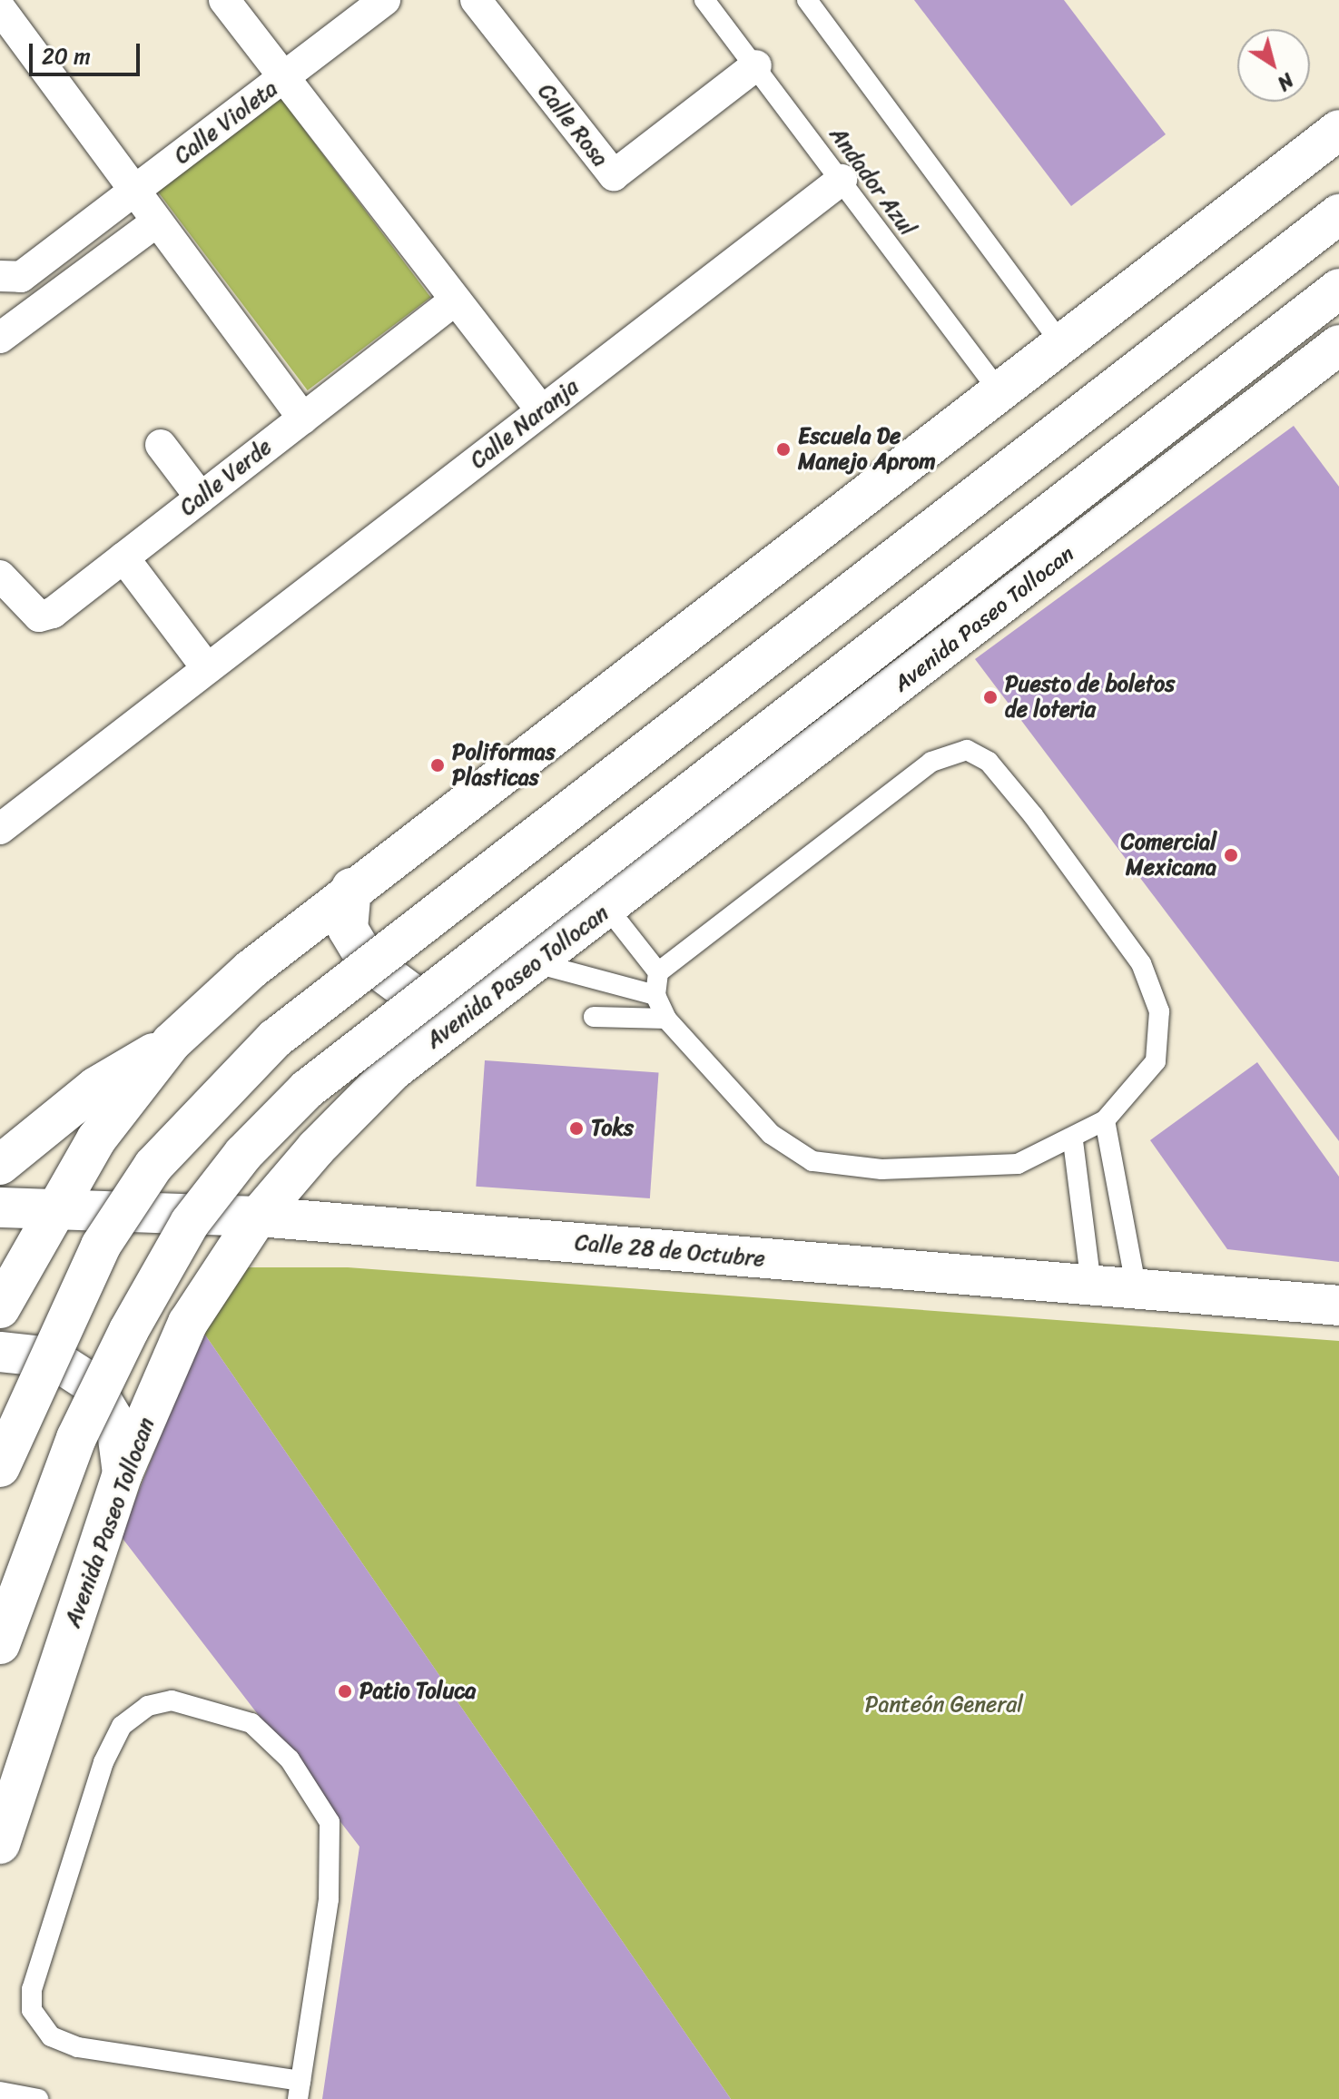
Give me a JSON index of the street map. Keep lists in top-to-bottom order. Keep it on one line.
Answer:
{"streets":{"main road":["Avenida Paseo Tollocan","Calle 28 de Octubre"],"street":["Calle Violeta","Calle Rosa","Calle Naranja","Calle Verde"],"lane":["Andador Azul"]},"crossings":[["Calle Rosa","Andador Azul"],["Andador Azul","Calle Naranja"],["Avenida Paseo Tollocan","Calle 28 de Octubre"]],"parks":["Panteón General"],"places":["Escuela De Manejo Aprom","Puesto de boletos de loteria","Poliformas Plasticas","Comercial Mexicana","Toks","Patio Toluca"],"scale_bar":"20 m","north":"bottom right"}
